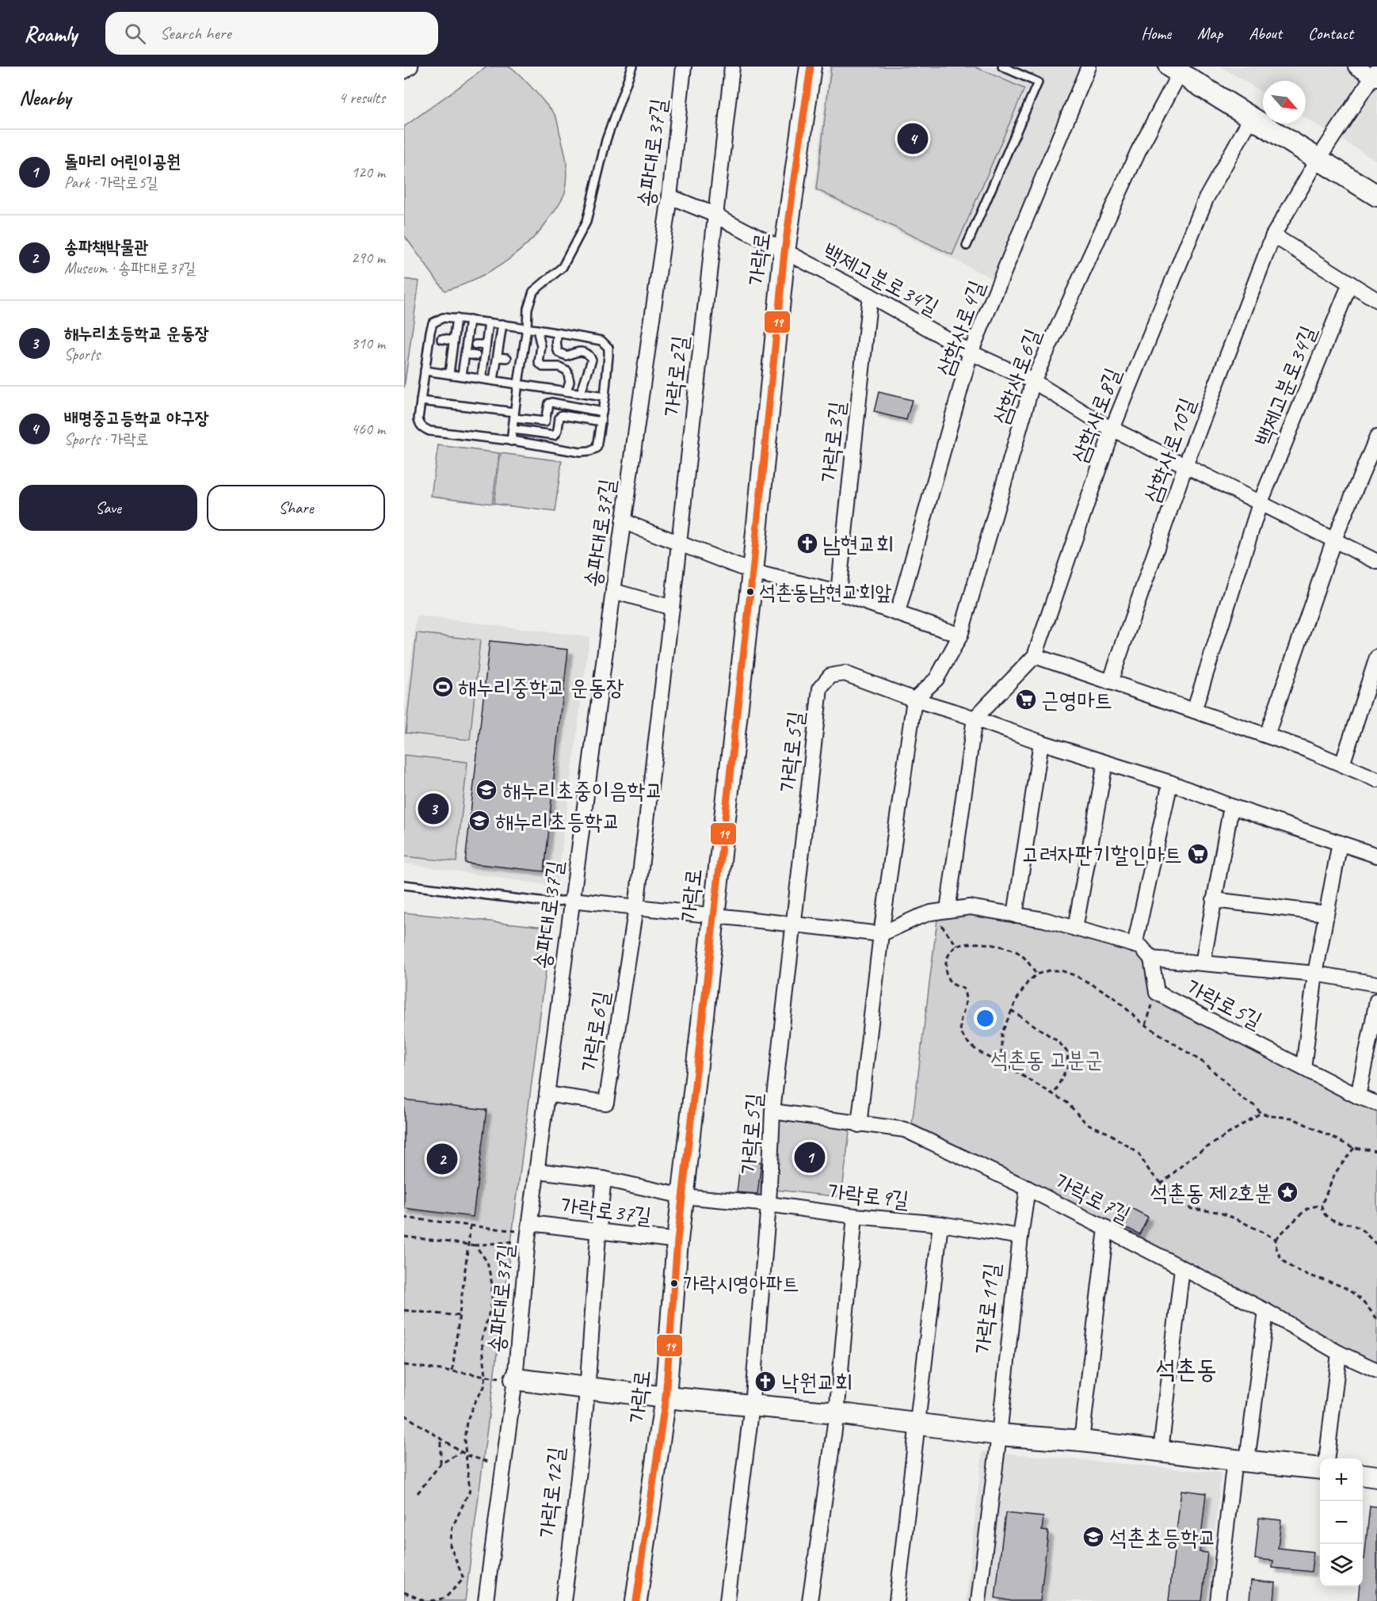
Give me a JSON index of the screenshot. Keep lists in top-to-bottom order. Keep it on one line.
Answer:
{"streets":{"street":["송파대로37길","가락로","백제고분로34길","삼학사로4길","가락로2길","삼학사로6길","삼학사로8길","가락로3길","삼학사로10길","가락로5길","가락로6길","가락로9길","가락로7길","가락로37길","가락로11길","가락로12길"]},"crossings":[["송파대로37길","가락로6길"],["송파대로37길","가락로37길"],["가락로","백제고분로34길"],["가락로","가락로9길"],["가락로","가락로37길"],["백제고분로34길","삼학사로4길"],["백제고분로34길","삼학사로6길"],["백제고분로34길","삼학사로8길"],["백제고분로34길","가락로3길"],["백제고분로34길","삼학사로10길"],["가락로2길","가락로6길"],["삼학사로6길","가락로5길"],["삼학사로8길","가락로5길"],["가락로5길","가락로9길"],["가락로5길","가락로7길"],["가락로9길","가락로11길"],["가락로7길","가락로11길"],["가락로37길","가락로12길"]],"districts":["석촌동"],"parks":["석촌동 고분군"],"places":{"church":["남현교회","낙원교회"],"other":["석촌동남현교회앞","가락시영아파트"],"sports":["해누리중학교 운동장"],"supermarket":["근영마트","고려자판기할인마트"],"school or university":["해누리초중이음학교","해누리초등학교","석촌초등학교"],"place":["석촌동 제2호분"]},"lines":["transit line 19"],"north":"bottom right","page":{"header":"Roamly","search":"Search here","nav":["Home","Map","About","Contact"],"heading":["Nearby","4 results"],"pins":["4","3","1","2"],"list":[{"mark":"1","name":"돌마리 어린이공원","note":"Park · 가락로5길","value":"120 m"},{"mark":"2","name":"송파책박물관","note":"Museum · 송파대로37길","value":"290 m"},{"mark":"3","name":"해누리초등학교 운동장","note":"Sports","value":"310 m"},{"mark":"4","name":"배명중고등학교 야구장","note":"Sports · 가락로","value":"460 m"}],"buttons":["Save","Share"],"map_buttons":["+","−"]}}
